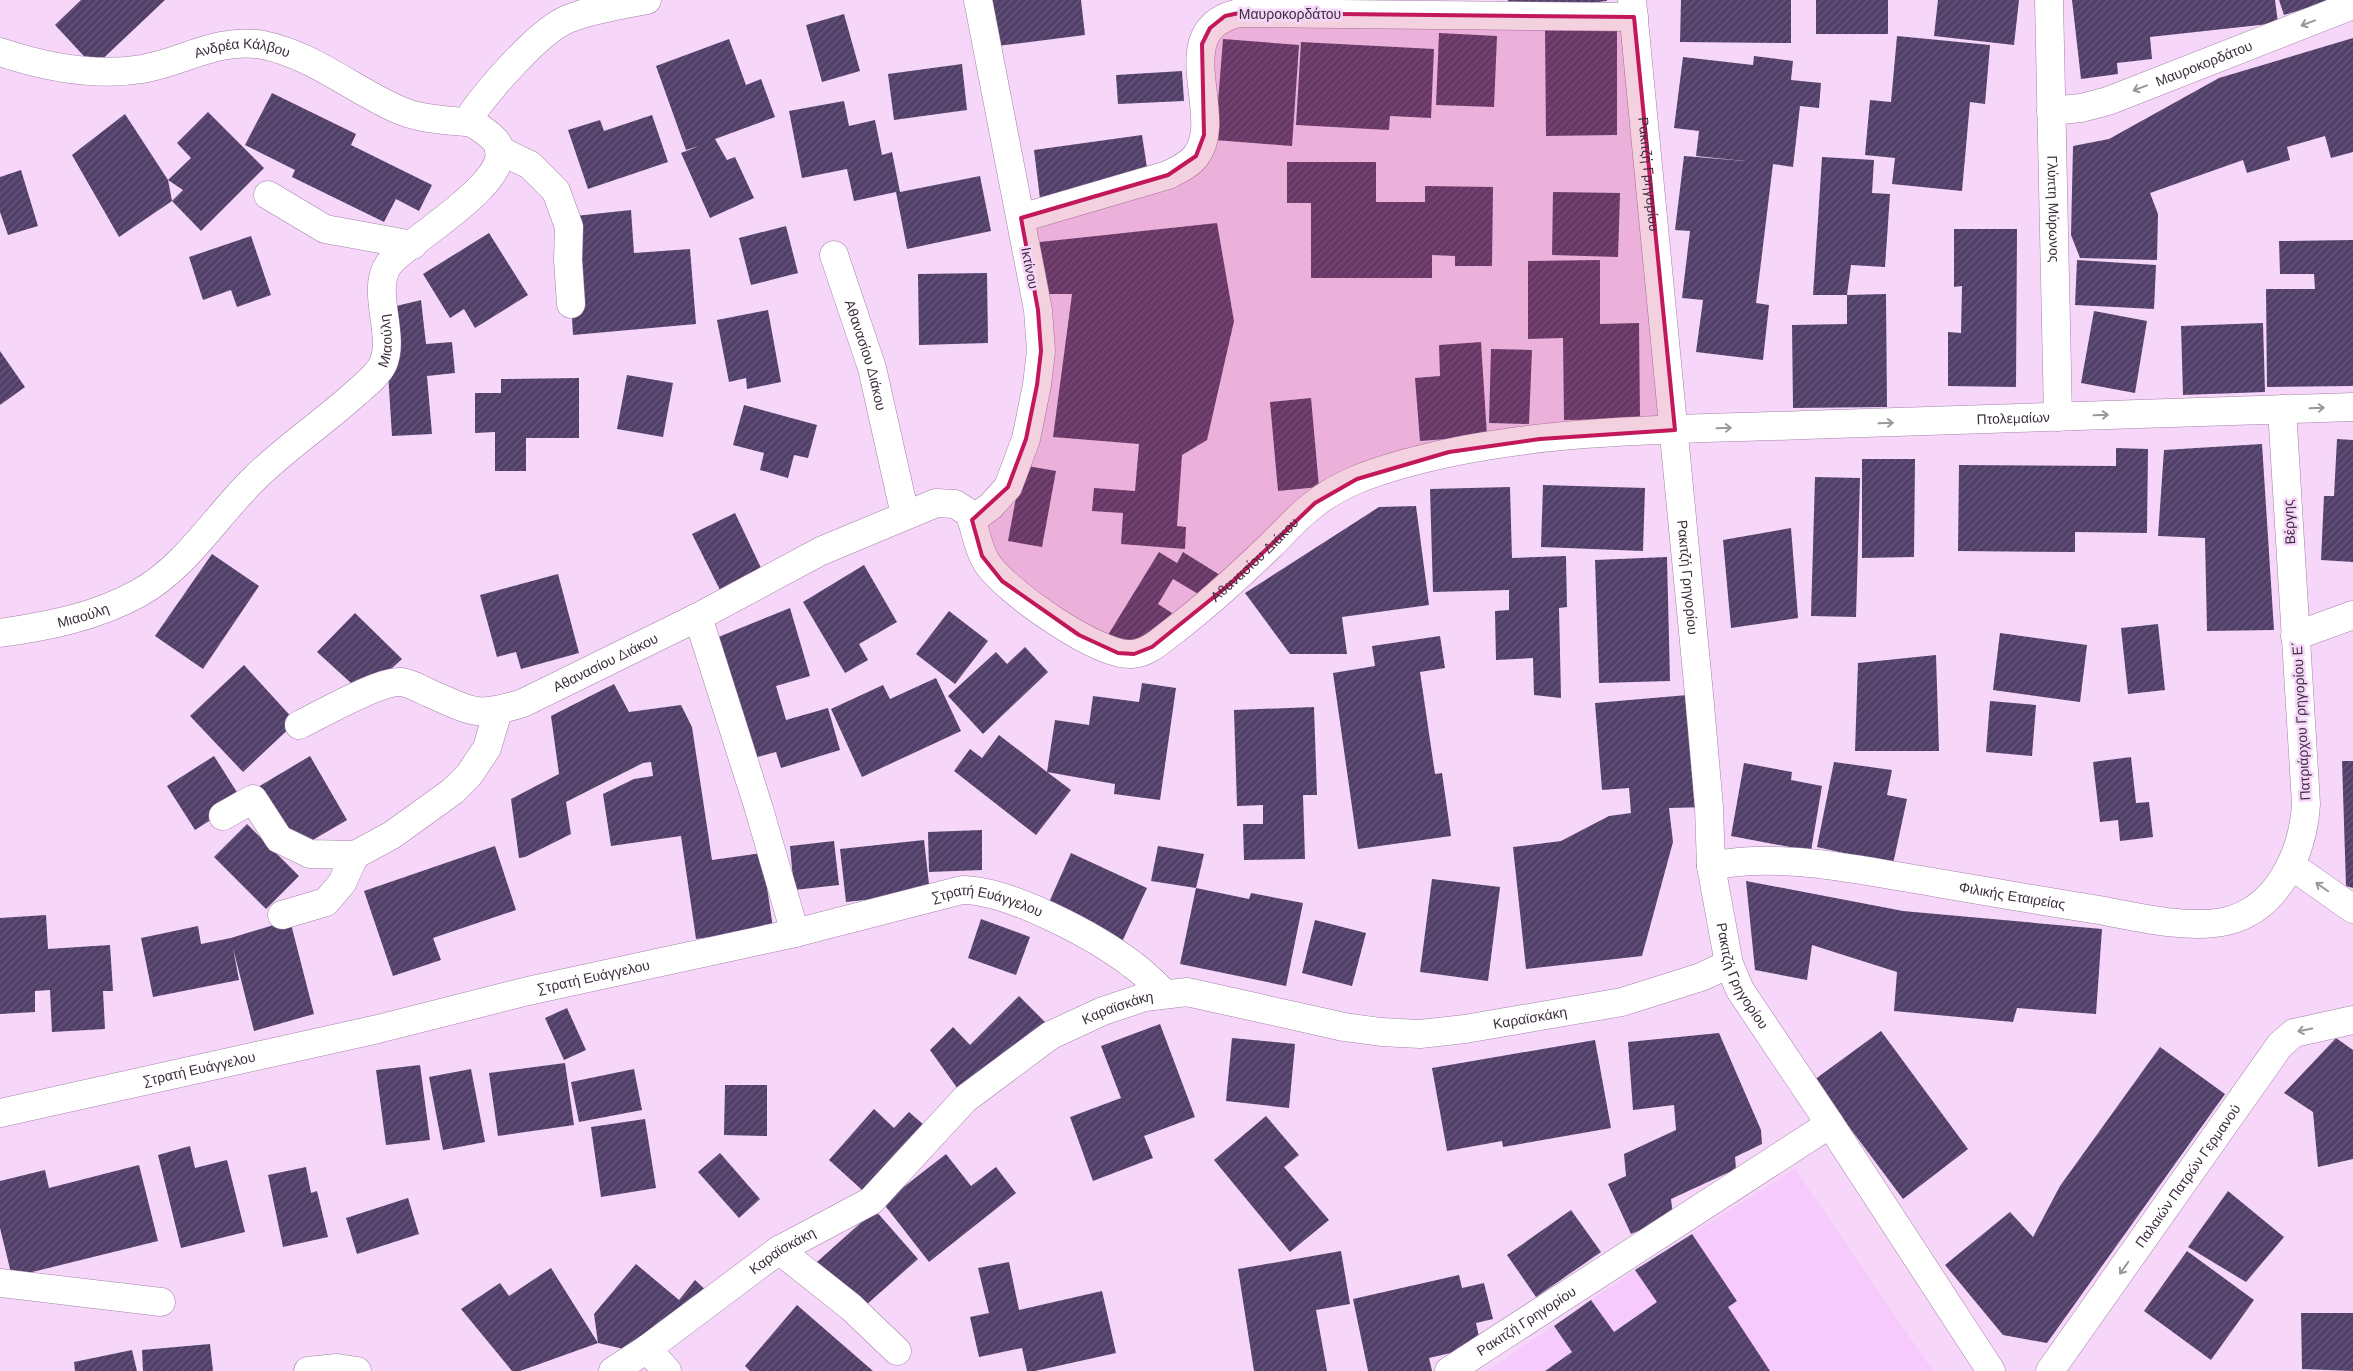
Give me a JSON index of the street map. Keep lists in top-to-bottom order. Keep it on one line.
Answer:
{"streets":{"street":["Μαυροκορδάτου","Ανδρέα Κάλβου","Ρακιτζή Γρηγορίου","Γλύπτη Μύρωνος","Ικτίνου","Μιαούλη","Αθανασίου Διάκου","Πτολεμαίων","Βέργης","Πατριάρχου Γρηγορίου Ε΄","Φιλικής Εταιρείας","Στρατή Ευάγγελου","Καραϊσκάκη","Παλαιών Πατρών Γερμανού"]},"crossings":[["Μαυροκορδάτου","Ρακιτζή Γρηγορίου"],["Μαυροκορδάτου","Γλύπτη Μύρωνος"],["Μαυροκορδάτου","Ικτίνου"],["Ρακιτζή Γρηγορίου","Αθανασίου Διάκου"],["Ρακιτζή Γρηγορίου","Πτολεμαίων"],["Ρακιτζή Γρηγορίου","Φιλικής Εταιρείας"],["Ρακιτζή Γρηγορίου","Καραϊσκάκη"],["Γλύπτη Μύρωνος","Πτολεμαίων"],["Ικτίνου","Αθανασίου Διάκου"],["Αθανασίου Διάκου","Πτολεμαίων"],["Πτολεμαίων","Βέργης"],["Βέργης","Πατριάρχου Γρηγορίου Ε΄"],["Πατριάρχου Γρηγορίου Ε΄","Φιλικής Εταιρείας"],["Στρατή Ευάγγελου","Καραϊσκάκη"]],"one_way":["Πτολεμαίων","Παλαιών Πατρών Γερμανού"]}
